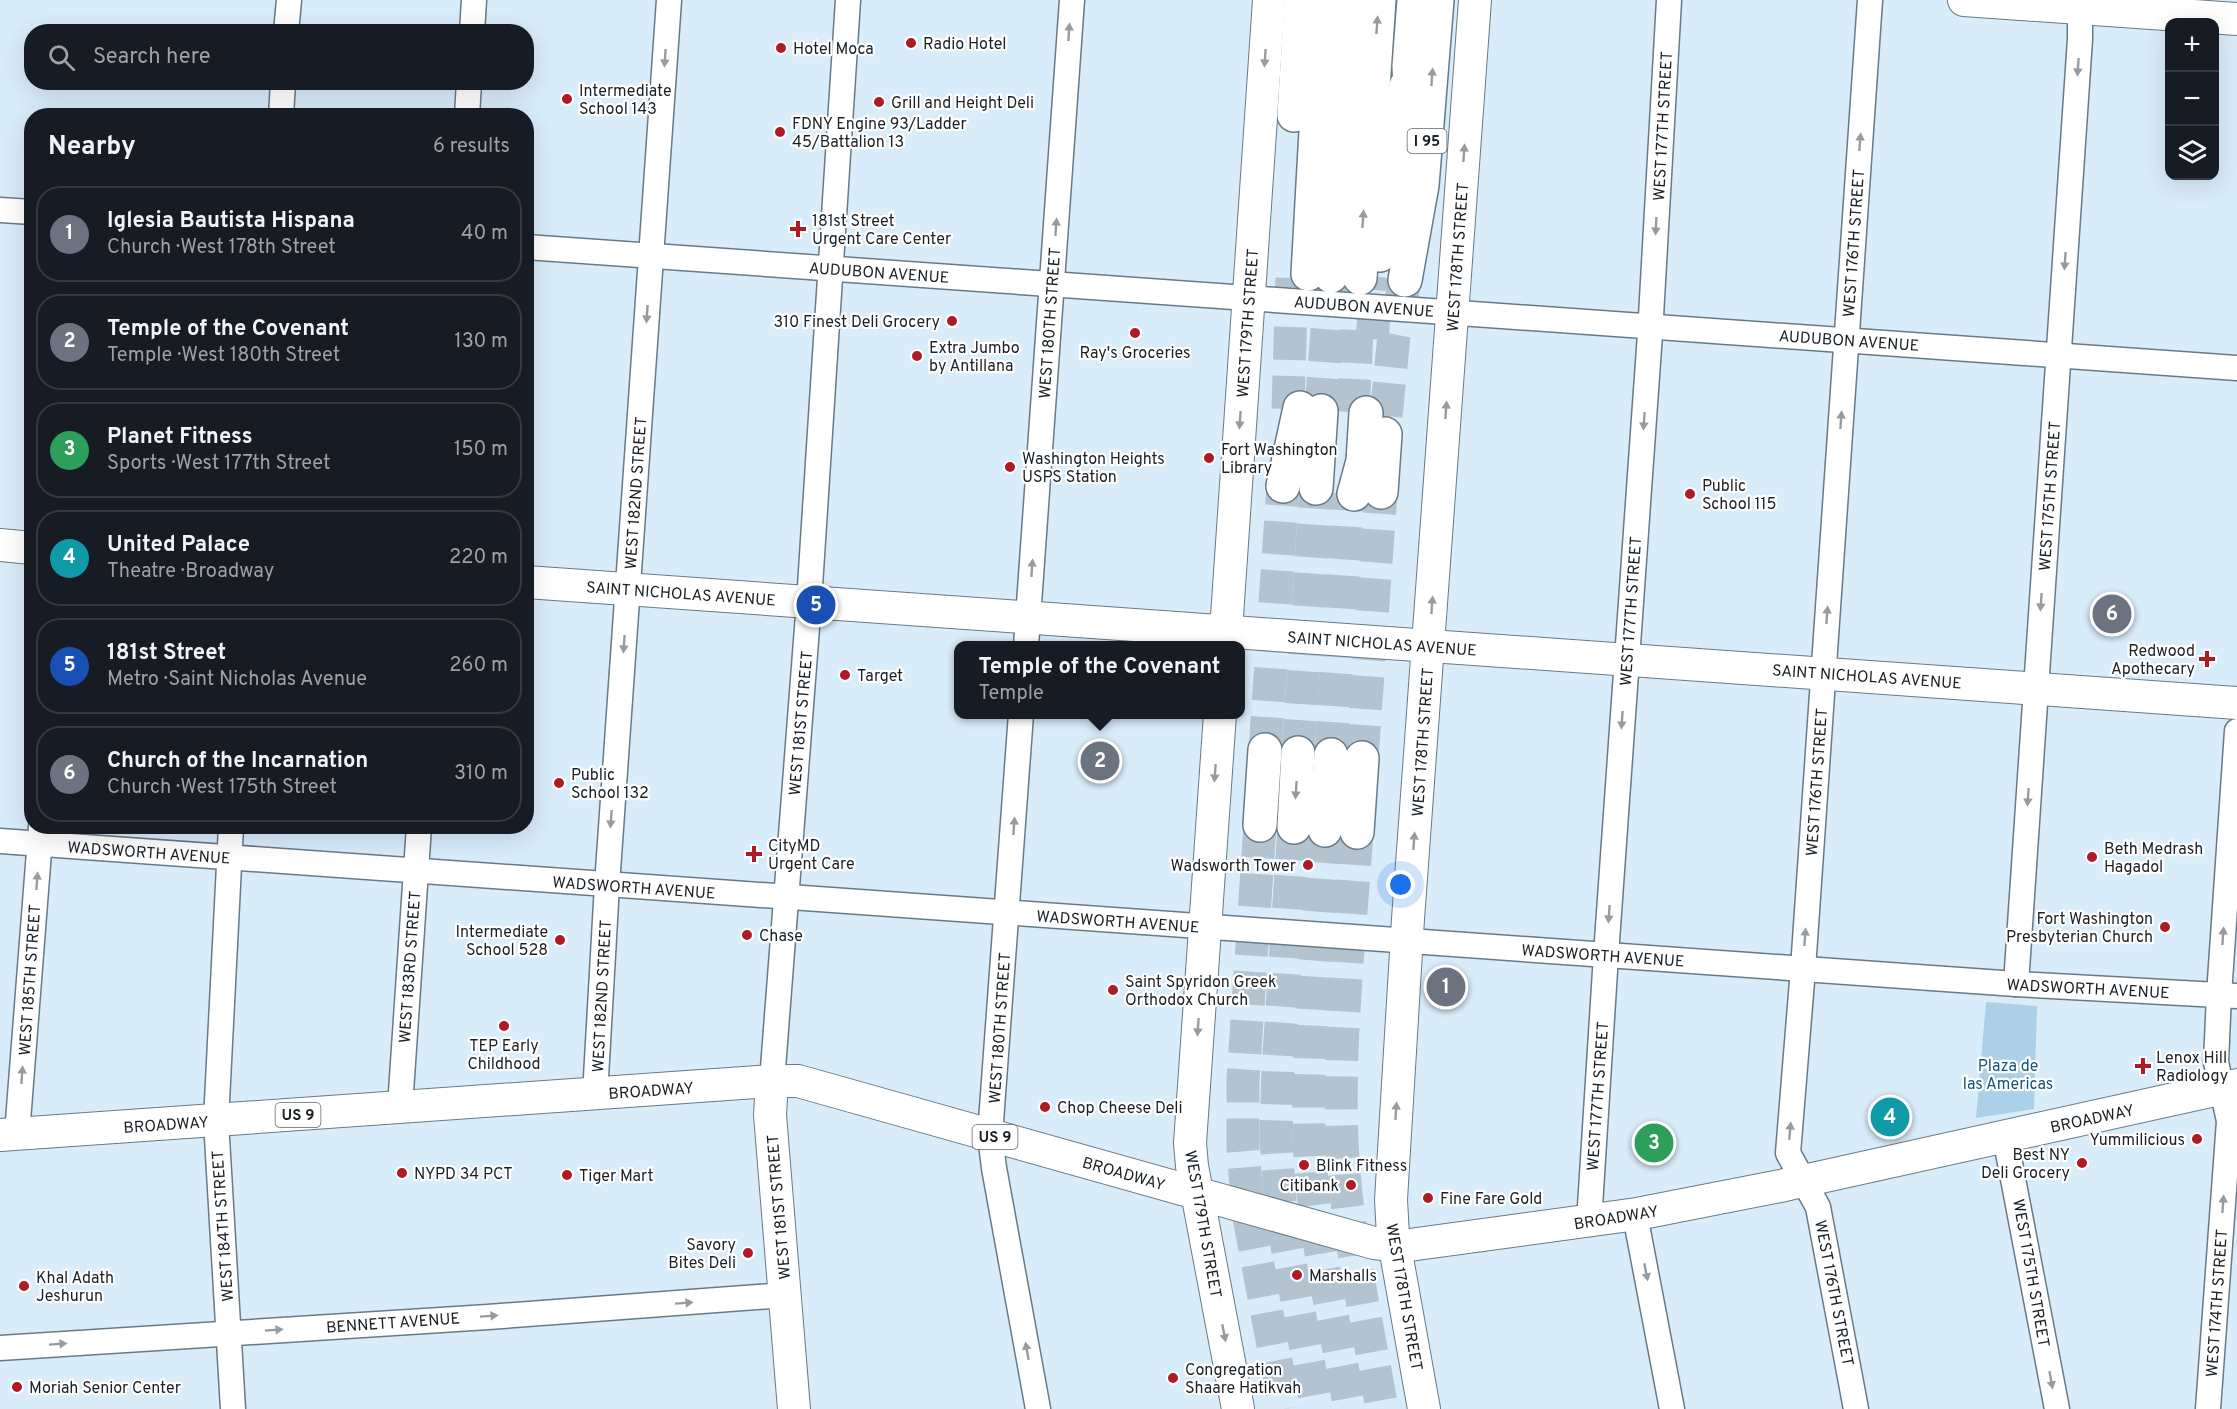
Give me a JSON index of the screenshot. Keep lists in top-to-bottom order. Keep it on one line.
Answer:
{"streets":{"highway":["I 95"],"main road":["WEST 178TH STREET","WEST 179TH STREET","SAINT NICHOLAS AVENUE","WEST 181ST STREET","BROADWAY","US 9"],"street":["WEST 177TH STREET","WEST 176TH STREET","AUDUBON AVENUE","WEST 180TH STREET","WEST 182ND STREET","WEST 175TH STREET","WADSWORTH AVENUE","WEST 183RD STREET","WEST 185TH STREET","WEST 184TH STREET","WEST 174TH STREET","BENNETT AVENUE"]},"crossings":[["WEST 177TH STREET","AUDUBON AVENUE"],["WEST 177TH STREET","SAINT NICHOLAS AVENUE"],["WEST 177TH STREET","WADSWORTH AVENUE"],["WEST 177TH STREET","BROADWAY"],["WEST 176TH STREET","AUDUBON AVENUE"],["WEST 176TH STREET","SAINT NICHOLAS AVENUE"],["WEST 176TH STREET","WADSWORTH AVENUE"],["WEST 176TH STREET","BROADWAY"],["WEST 178TH STREET","AUDUBON AVENUE"],["WEST 178TH STREET","SAINT NICHOLAS AVENUE"],["WEST 178TH STREET","WADSWORTH AVENUE"],["WEST 178TH STREET","BROADWAY"],["AUDUBON AVENUE","WEST 180TH STREET"],["AUDUBON AVENUE","WEST 179TH STREET"],["AUDUBON AVENUE","WEST 182ND STREET"],["AUDUBON AVENUE","WEST 175TH STREET"],["AUDUBON AVENUE","WEST 181ST STREET"],["WEST 180TH STREET","SAINT NICHOLAS AVENUE"],["WEST 180TH STREET","WADSWORTH AVENUE"],["WEST 180TH STREET","BROADWAY"],["WEST 179TH STREET","SAINT NICHOLAS AVENUE"],["WEST 179TH STREET","WADSWORTH AVENUE"],["WEST 179TH STREET","BROADWAY"],["WEST 182ND STREET","SAINT NICHOLAS AVENUE"],["WEST 182ND STREET","WADSWORTH AVENUE"],["WEST 182ND STREET","BROADWAY"],["WEST 175TH STREET","SAINT NICHOLAS AVENUE"],["WEST 175TH STREET","WADSWORTH AVENUE"],["WEST 175TH STREET","BROADWAY"],["SAINT NICHOLAS AVENUE","WEST 181ST STREET"],["WEST 181ST STREET","WADSWORTH AVENUE"],["WEST 181ST STREET","BROADWAY"],["WEST 181ST STREET","BENNETT AVENUE"],["WADSWORTH AVENUE","WEST 183RD STREET"],["WADSWORTH AVENUE","WEST 185TH STREET"],["WADSWORTH AVENUE","WEST 184TH STREET"],["WADSWORTH AVENUE","WEST 174TH STREET"],["WEST 183RD STREET","BROADWAY"],["WEST 185TH STREET","BROADWAY"],["BROADWAY","WEST 184TH STREET"],["BROADWAY","WEST 174TH STREET"],["WEST 184TH STREET","BENNETT AVENUE"]],"one_way":["WEST 177TH STREET","WEST 176TH STREET","WEST 178TH STREET","WEST 180TH STREET","WEST 179TH STREET","WEST 182ND STREET","WEST 175TH STREET","WEST 185TH STREET","WEST 174TH STREET","BENNETT AVENUE"],"parks":["Plaza de las Americas"],"places":{"other":["Radio Hotel","Hotel Moca","Intermediate School 143","Grill and Height Deli","FDNY Engine 93/Ladder 45/Battalion 13","310 Finest Deli Grocery","Ray's Groceries","Extra Jumbo by Antillana","Fort Washington Library","Washington Heights USPS Station","Public School 115","Target","Public School 132","Beth Medrash Hagadol","Wadsworth Tower","Fort Washington Presbyterian Church","Chase","Intermediate School 528","Saint Spyridon Greek Orthodox Church","TEP Early Childhood","Chop Cheese Deli","Yummilicious","Best NY Deli Grocery","Blink Fitness","NYPD 34 PCT","Tiger Mart","Citibank","Fine Fare Gold","Savory Bites Deli","Marshalls","Khal Adath Jeshurun","Congregation Shaare Hatikvah","Moriah Senior Center"],"health":["181st Street Urgent Care Center","Redwood Apothecary","CityMD Urgent Care","Lenox Hill Radiology"]},"page":{"map_buttons":["+","−"],"search":"Search here","heading":["Nearby","6 results"],"list":[{"mark":"1","name":"Iglesia Bautista Hispana","note":"Church · West 178th Street","value":"40 m"},{"mark":"2","name":"Temple of the Covenant","note":"Temple · West 180th Street","value":"130 m"},{"mark":"3","name":"Planet Fitness","note":"Sports · West 177th Street","value":"150 m"},{"mark":"4","name":"United Palace","note":"Theatre · Broadway","value":"220 m"},{"mark":"5","name":"181st Street","note":"Metro · Saint Nicholas Avenue","value":"260 m"},{"mark":"6","name":"Church of the Incarnation","note":"Church · West 175th Street","value":"310 m"}],"pins":["5","6","2","1","4","3"],"popup":["Temple of the Covenant","Temple"]}}
